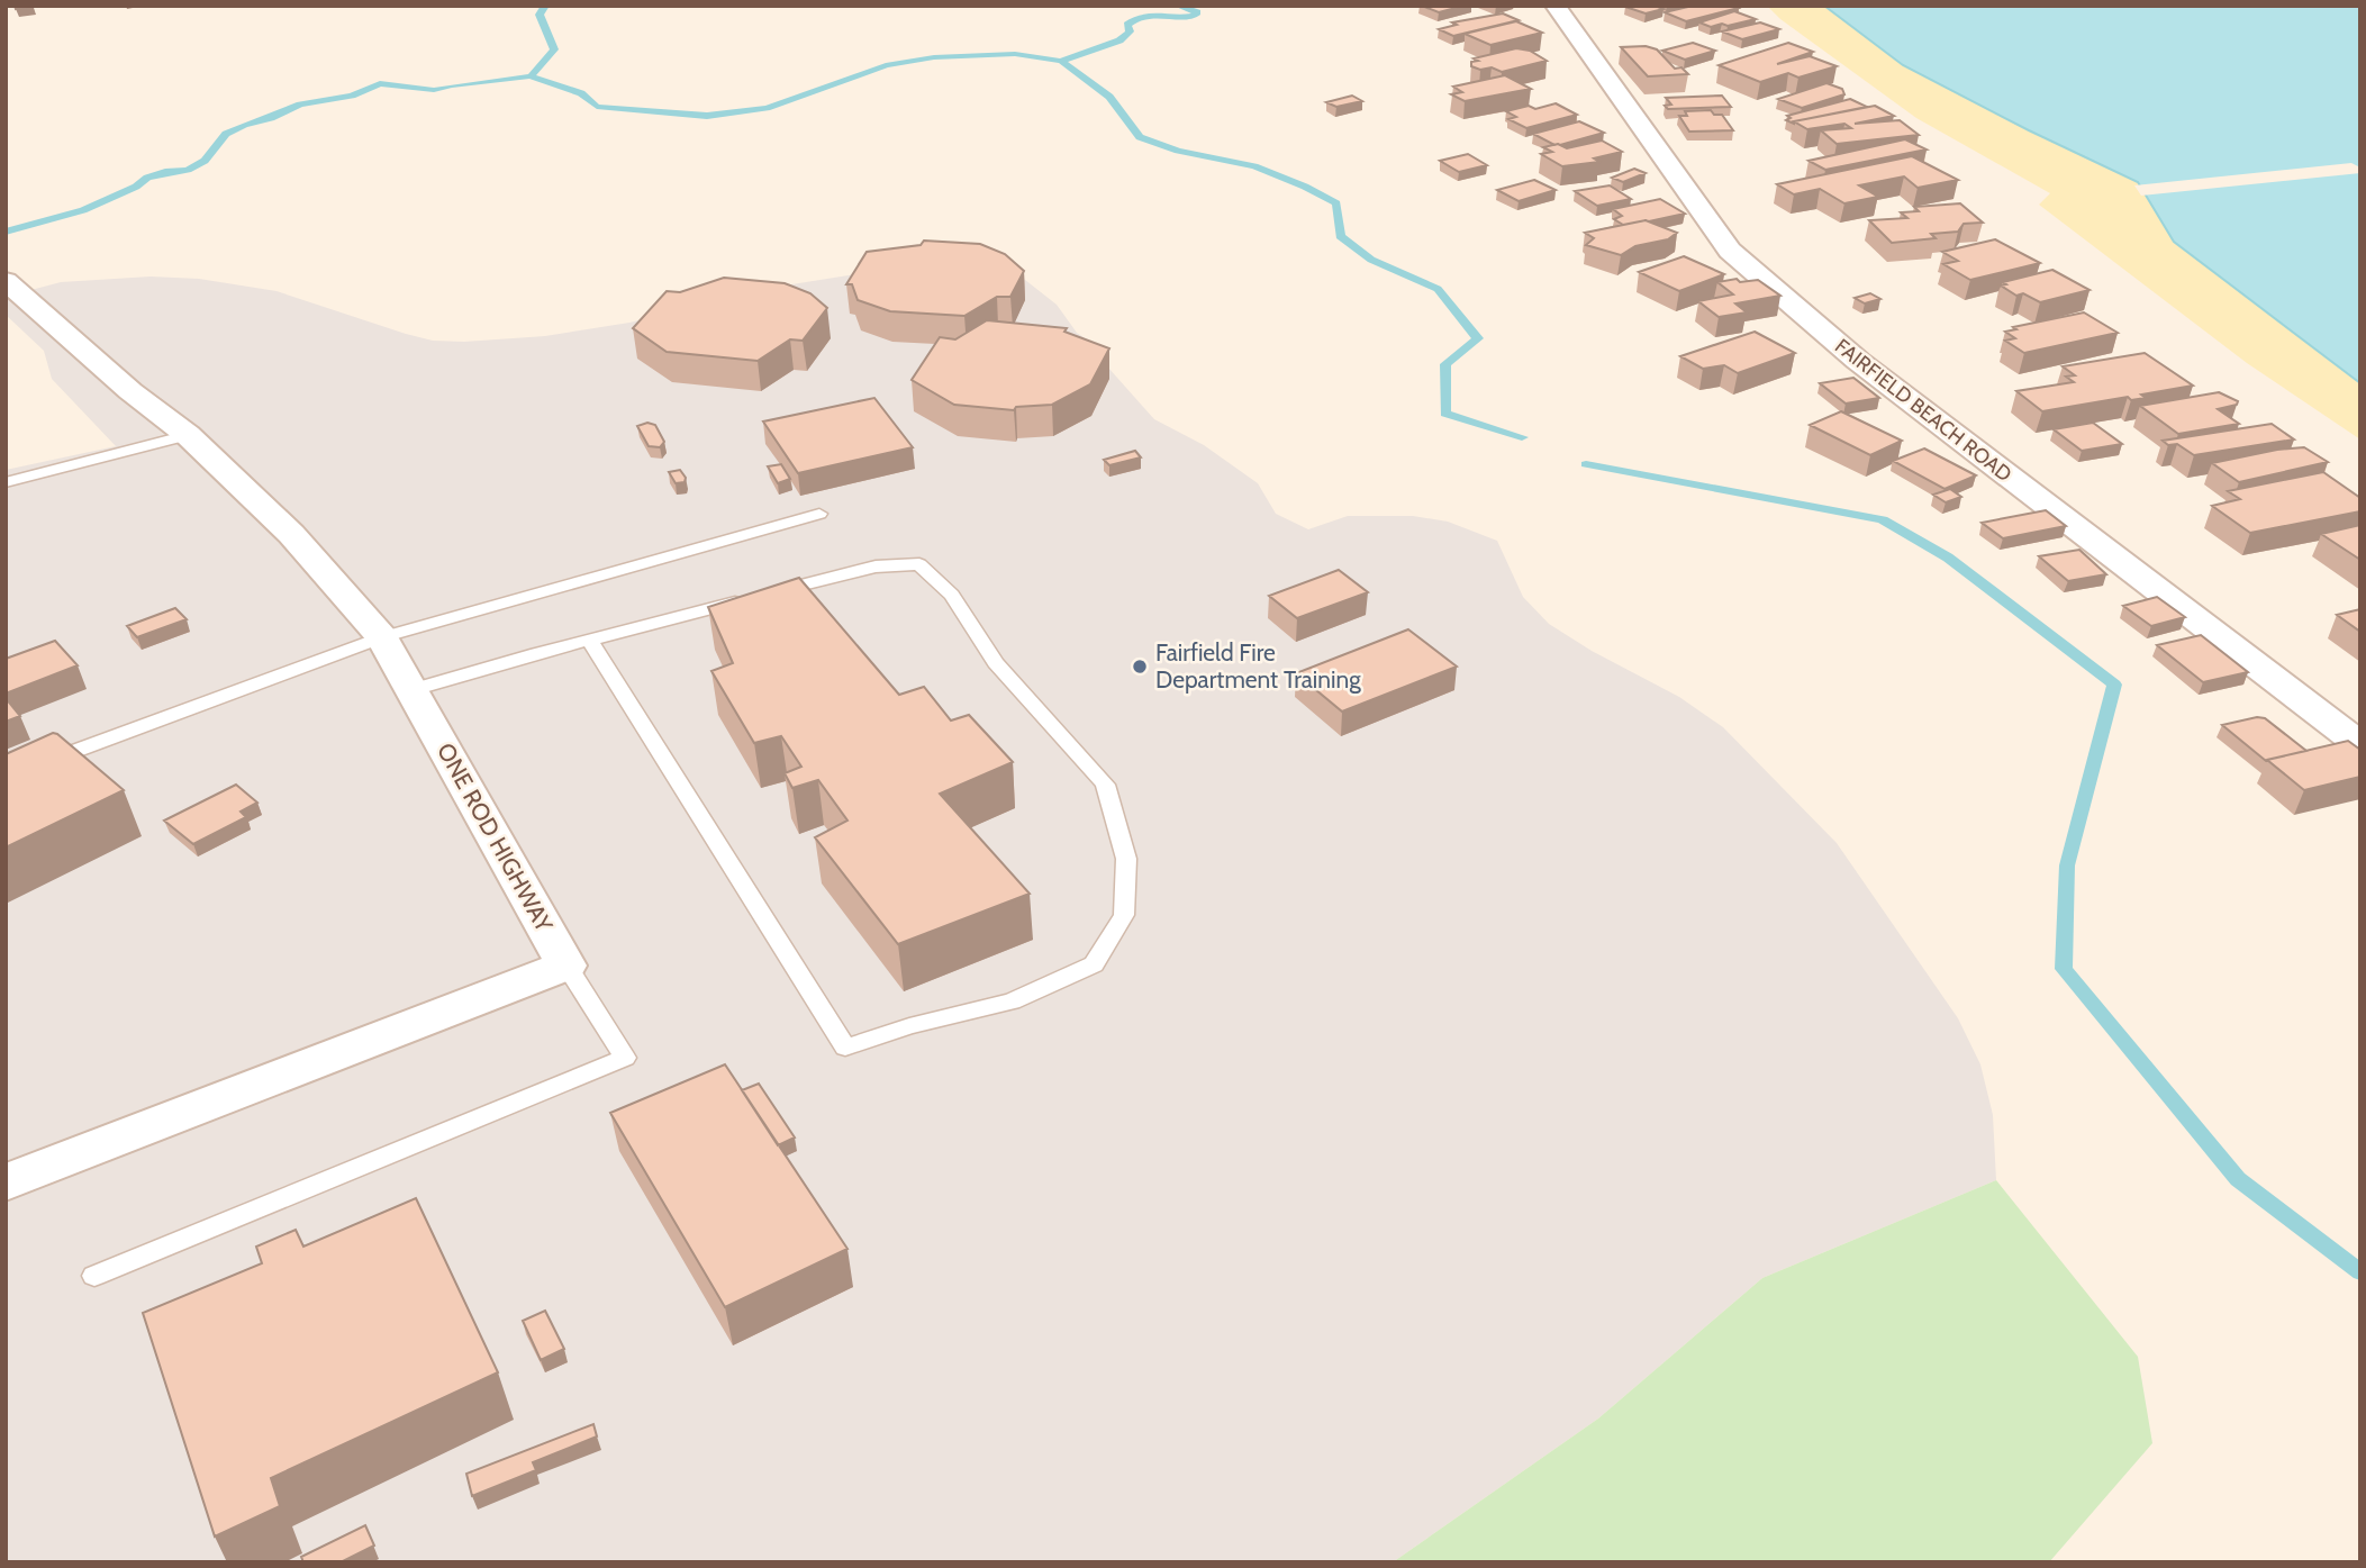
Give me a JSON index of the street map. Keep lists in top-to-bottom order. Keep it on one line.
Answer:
{"streets":{"street":["FAIRFIELD BEACH ROAD","ONE ROD HIGHWAY"]},"places":["Fairfield Fire Department Training"]}
